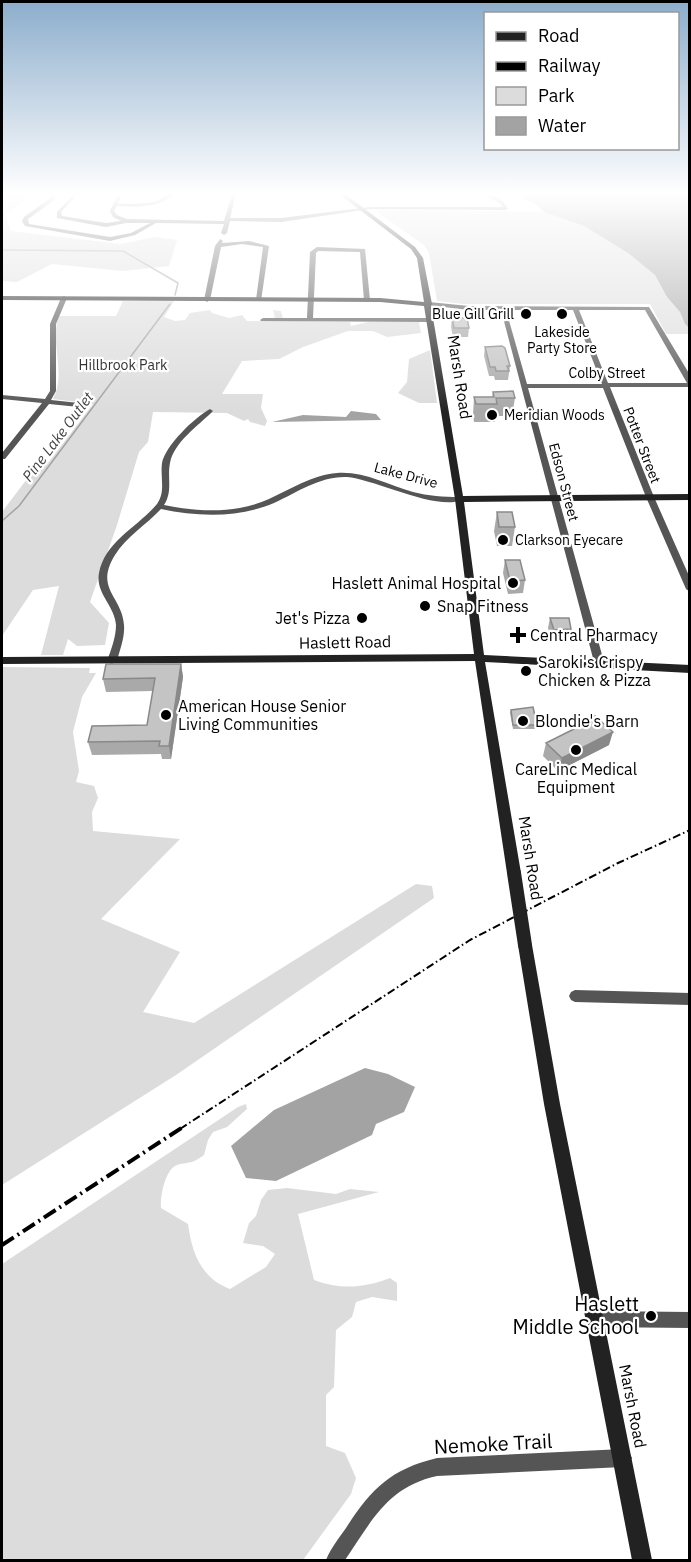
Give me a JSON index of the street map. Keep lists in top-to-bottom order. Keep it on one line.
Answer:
{"streets":{"main road":["Marsh Road","Lake Drive","Haslett Road"],"street":["Colby Street","Potter Street","Edson Street","Nemoke Trail"]},"crossings":[["Colby Street","Potter Street"],["Colby Street","Edson Street"],["Marsh Road","Lake Drive"],["Marsh Road","Haslett Road"],["Marsh Road","Nemoke Trail"],["Potter Street","Lake Drive"],["Lake Drive","Edson Street"],["Edson Street","Haslett Road"]],"water":["Pine Lake Outlet"],"parks":["Hillbrook Park"],"places":{"other":["Blue Gill Grill","Lakeside Party Store","Meridian Woods","Clarkson Eyecare","Haslett Animal Hospital","Snap Fitness","Jet's Pizza","Saroki's Crispy Chicken & Pizza","American House Senior Living Communities","Blondie's Barn","CareLinc Medical Equipment","Haslett Middle School"],"health":["Central Pharmacy"]},"legend":["Road","Railway","Park","Water"]}
